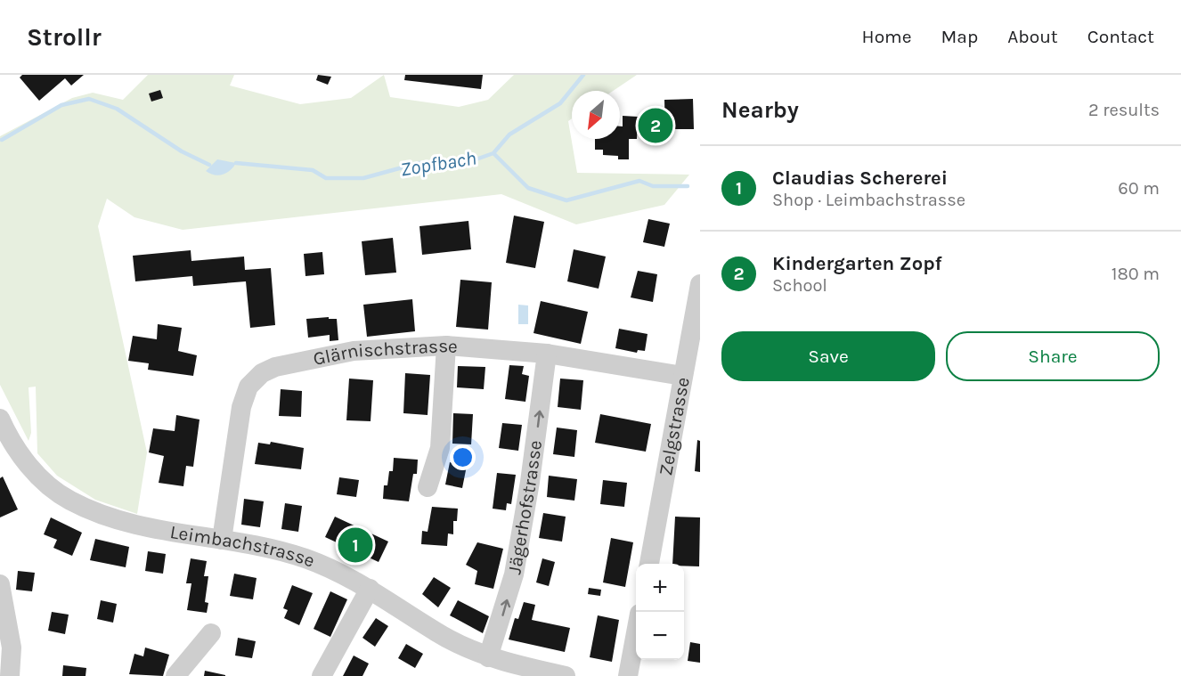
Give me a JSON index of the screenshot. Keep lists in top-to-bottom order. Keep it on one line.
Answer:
{"streets":{"street":["Glärnischstrasse","Zelgstrasse","Jägerhofstrasse","Leimbachstrasse"]},"crossings":[["Glärnischstrasse","Zelgstrasse"],["Glärnischstrasse","Jägerhofstrasse"],["Glärnischstrasse","Leimbachstrasse"],["Jägerhofstrasse","Leimbachstrasse"]],"water":["Zopfbach"],"north":"bottom left","page":{"header":"Strollr","nav":["Home","Map","About","Contact"],"heading":["Nearby","2 results"],"pins":["2","1"],"list":[{"mark":"1","name":"Claudias Schererei","note":"Shop · Leimbachstrasse","value":"60 m"},{"mark":"2","name":"Kindergarten Zopf","note":"School","value":"180 m"}],"buttons":["Save","Share"],"map_buttons":["+","−"]}}
